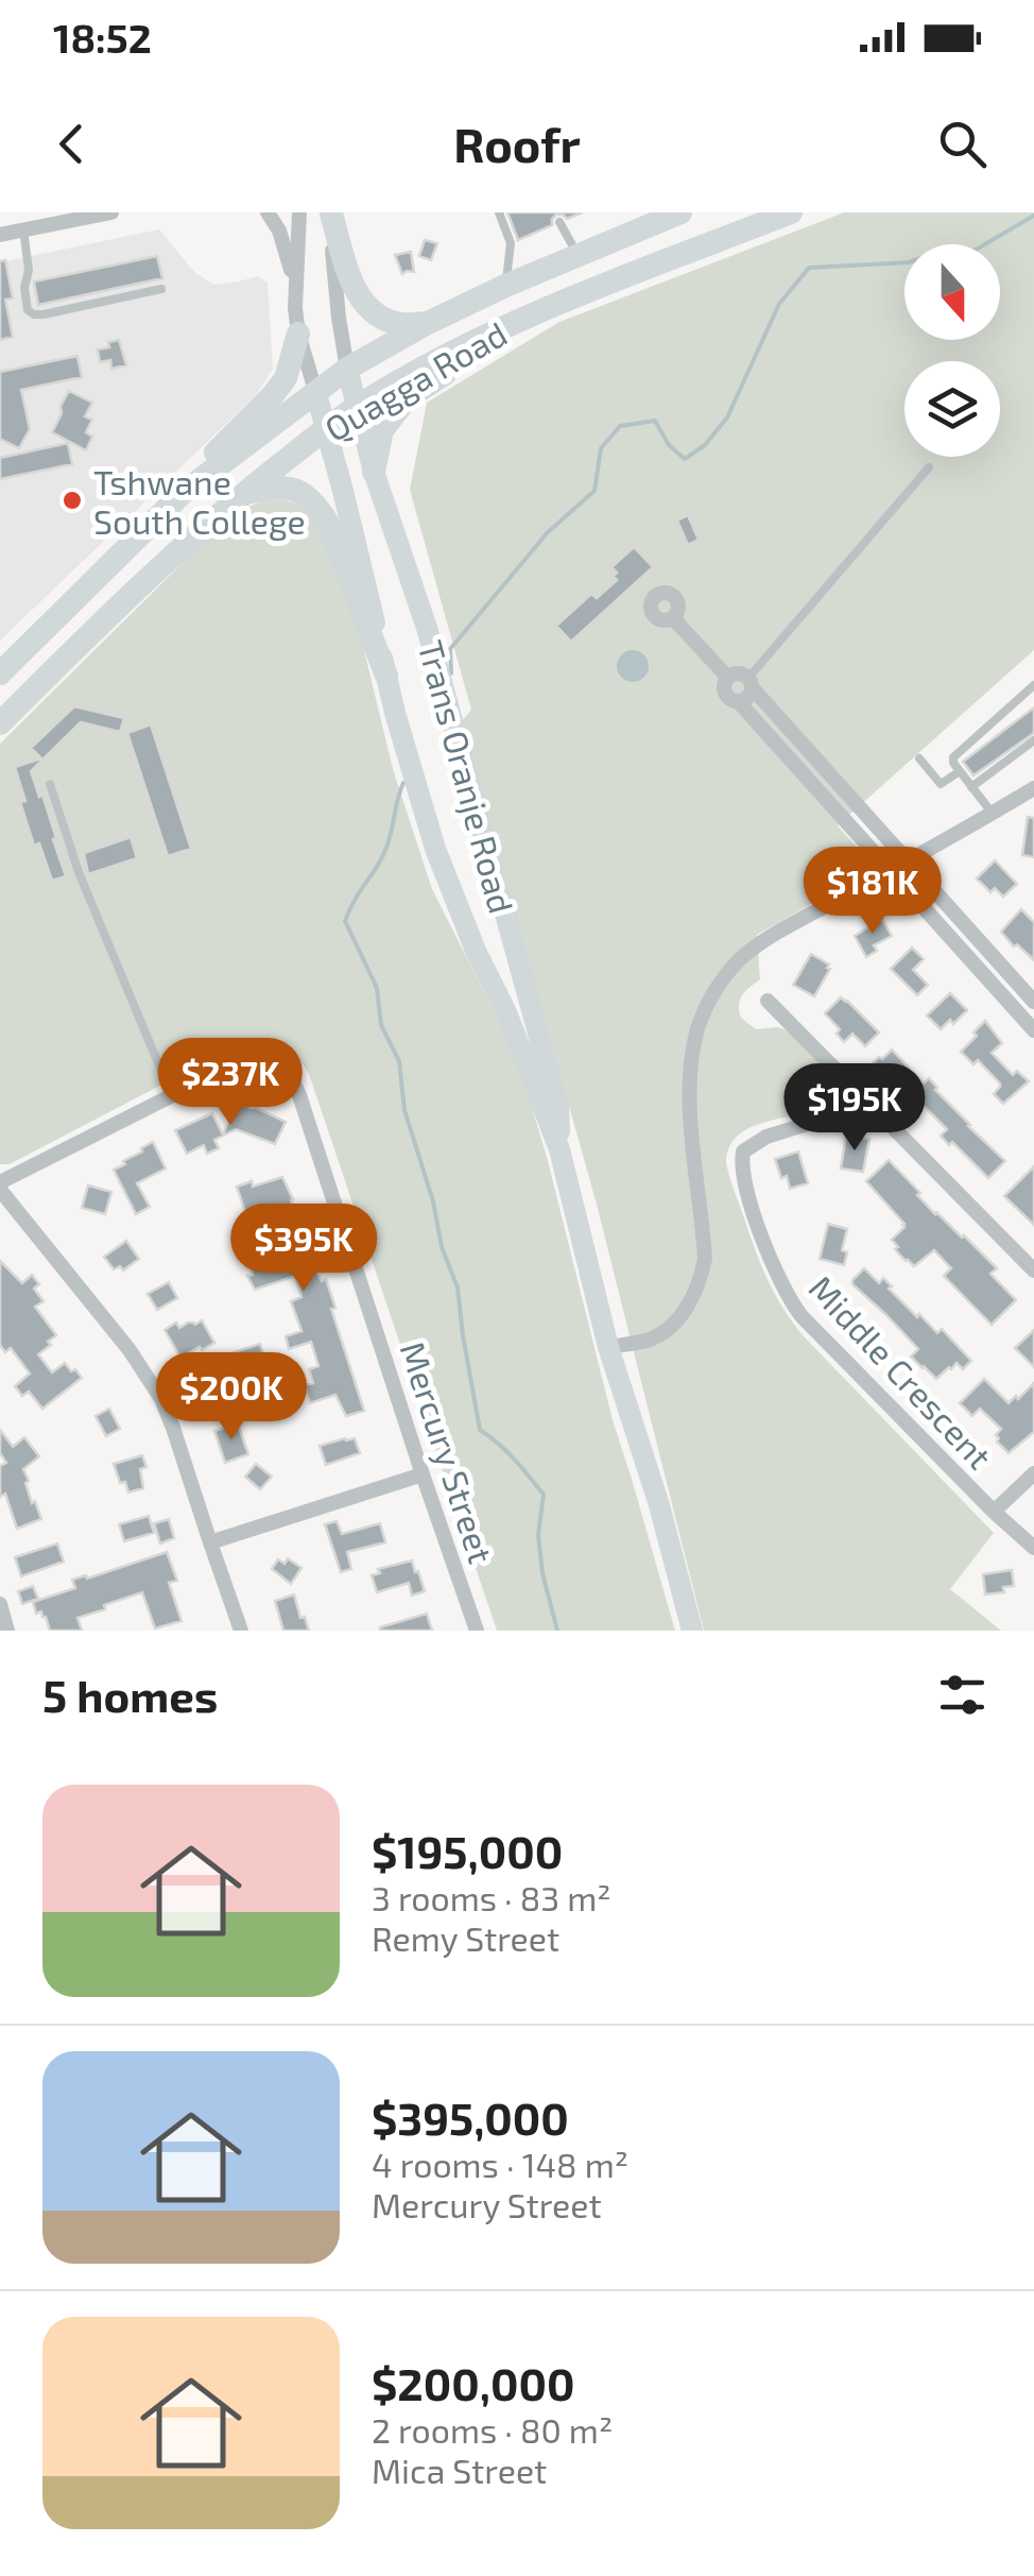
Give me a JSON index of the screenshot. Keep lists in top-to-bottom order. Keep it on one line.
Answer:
{"streets":{"main road":["Quagga Road","Trans Oranje Road"],"street":["Middle Crescent","Mercury Street"]},"crossings":[["Quagga Road","Trans Oranje Road"]],"places":["Tshwane South College"],"north":"bottom","page":{"status":"18:52","header":"Roofr","price":["$181K","$237K","$195K","$395K","$200K"],"heading":"5 homes","list":[{"name":"$195,000","note":"3 rooms · 83 m² · Remy Street"},{"name":"$395,000","note":"4 rooms · 148 m² · Mercury Street"},{"name":"$200,000","note":"2 rooms · 80 m² · Mica Street"}]}}
